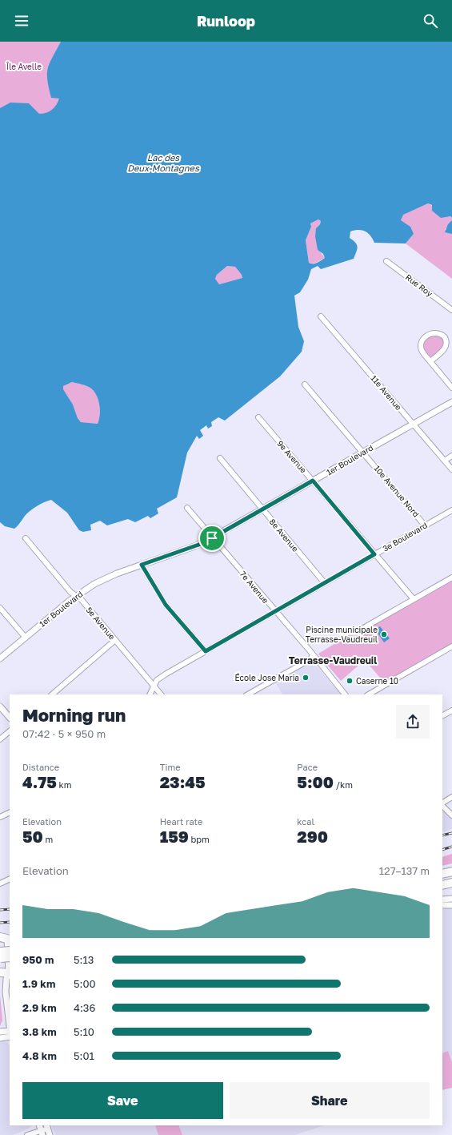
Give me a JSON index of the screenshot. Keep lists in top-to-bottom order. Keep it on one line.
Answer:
{"streets":{"street":["Rue Roy","11e Avenue","9e Avenue","1er Boulevard","10e Avenue Nord","8e Avenue","3e Boulevard","7e Avenue","5e Avenue"]},"crossings":[["11e Avenue","1er Boulevard"],["9e Avenue","1er Boulevard"],["9e Avenue","3e Boulevard"],["1er Boulevard","10e Avenue Nord"],["1er Boulevard","8e Avenue"],["1er Boulevard","7e Avenue"],["1er Boulevard","5e Avenue"],["10e Avenue Nord","3e Boulevard"],["8e Avenue","3e Boulevard"],["3e Boulevard","7e Avenue"],["3e Boulevard","5e Avenue"]],"districts":["Terrasse-Vaudreuil"],"water":["Lac des Deux-Montagnes"],"parks":["Île Avelle"],"places":["Piscine municipale Terrasse-Vaudreuil","École Jose Maria","Caserne 10"],"page":{"header":"Runloop","heading":["Morning run","07:42 · 5 × 950 m"],"stats":[["Distance","4.75 km"],["Time","23:45"],["Pace","5:00 /km"],["Elevation","50 m"],["Heart rate","159 bpm"],["kcal","290"]],"chart":["Elevation","127–137 m"],"list":[{"name":"950 m","note":"5:13"},{"name":"1.9 km","note":"5:00"},{"name":"2.9 km","note":"4:36"},{"name":"3.8 km","note":"5:10"},{"name":"4.8 km","note":"5:01"}],"buttons":["Save","Share"]}}
